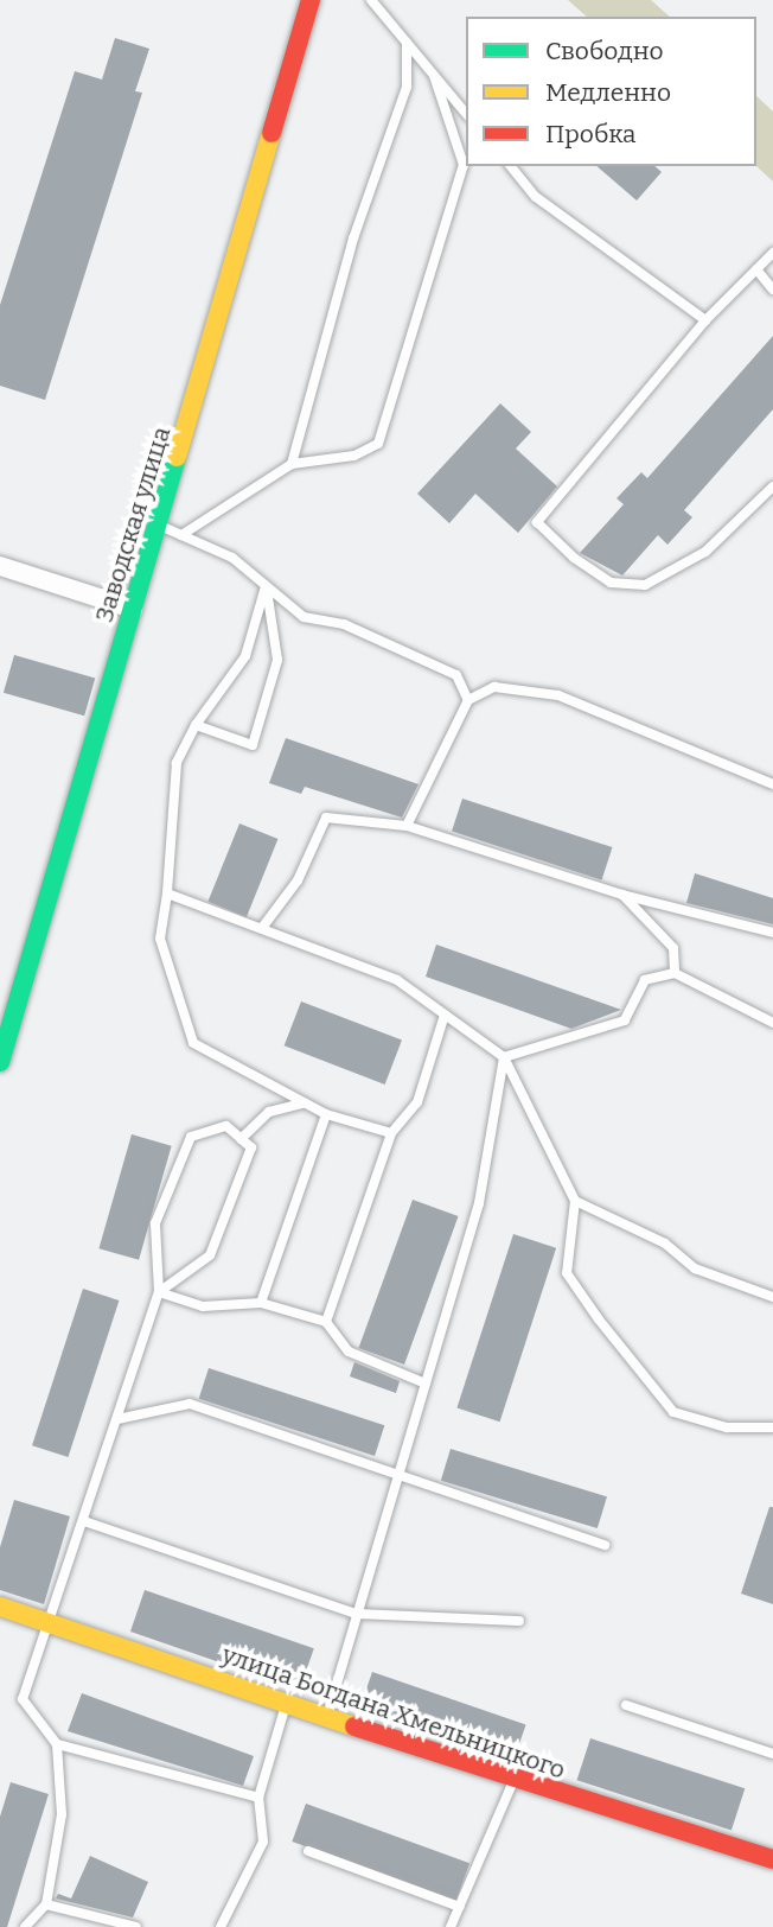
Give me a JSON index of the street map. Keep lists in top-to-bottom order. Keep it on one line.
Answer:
{"streets":{"street":["Заводская улица","улица Богдана Хмельницкого"]},"legend":["Свободно","Медленно","Пробка"]}
